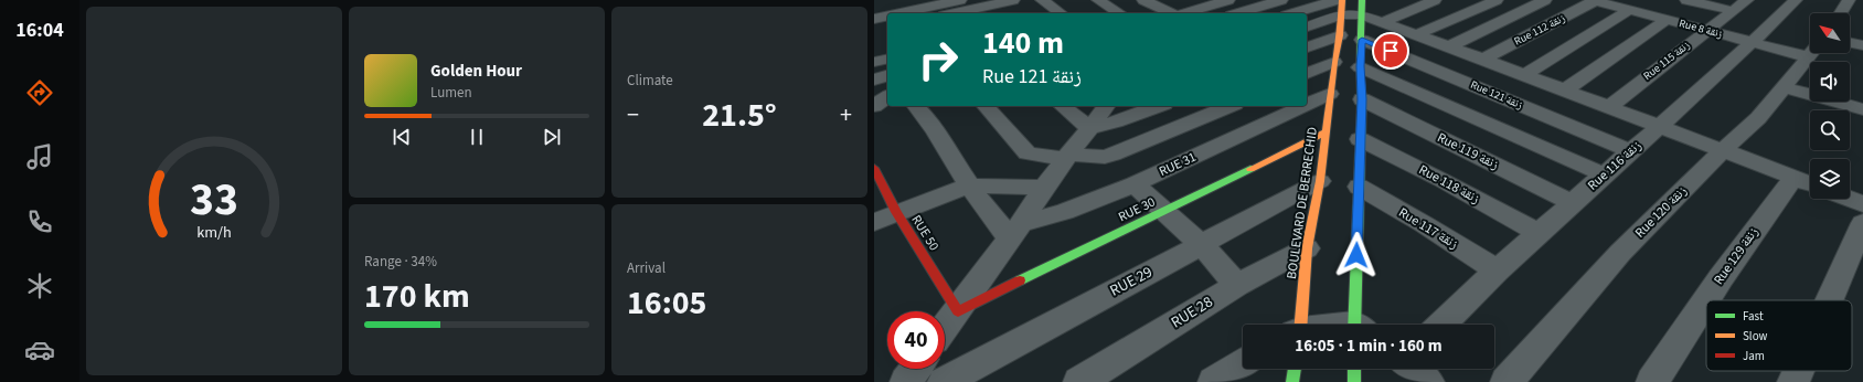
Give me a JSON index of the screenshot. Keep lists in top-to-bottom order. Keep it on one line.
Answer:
{"streets":{"street":["Rue 8 زنقة","Rue 112 زنقة","Rue 115 زنقة","Rue 121 زنقة","Rue 119 زنقة","RUE 31","Rue 116 زنقة","Rue 118 زنقة","BOULEVARD DE BERRECHID","RUE 30","Rue 120 زنقة","Rue 117 زنقة","RUE 50","Rue 129 زنقة","RUE 29","RUE 28"]},"crossings":[["Rue 8 زنقة","Rue 112 زنقة"],["Rue 8 زنقة","Rue 115 زنقة"],["Rue 8 زنقة","Rue 116 زنقة"],["Rue 121 زنقة","Rue 116 زنقة"],["Rue 119 زنقة","Rue 116 زنقة"],["RUE 31","BOULEVARD DE BERRECHID"],["Rue 116 زنقة","Rue 118 زنقة"],["Rue 116 زنقة","Rue 117 زنقة"],["BOULEVARD DE BERRECHID","RUE 30"],["BOULEVARD DE BERRECHID","RUE 29"],["BOULEVARD DE BERRECHID","RUE 28"],["RUE 30","RUE 50"]],"legend":["Fast","Slow","Jam"],"north":"top left","page":{"tabs":"16:04","tile":["Climate",["Range · 34%","170 km"],["Arrival","16:05"]],"turn":["140 m","Rue 121 زنقة"],"song":["Golden Hour","Lumen"],"heat":["−","21.5°","+"],"limit":"40","trip":"16:05 · 1 min · 160 m","gauge":["33","km/h"]}}
